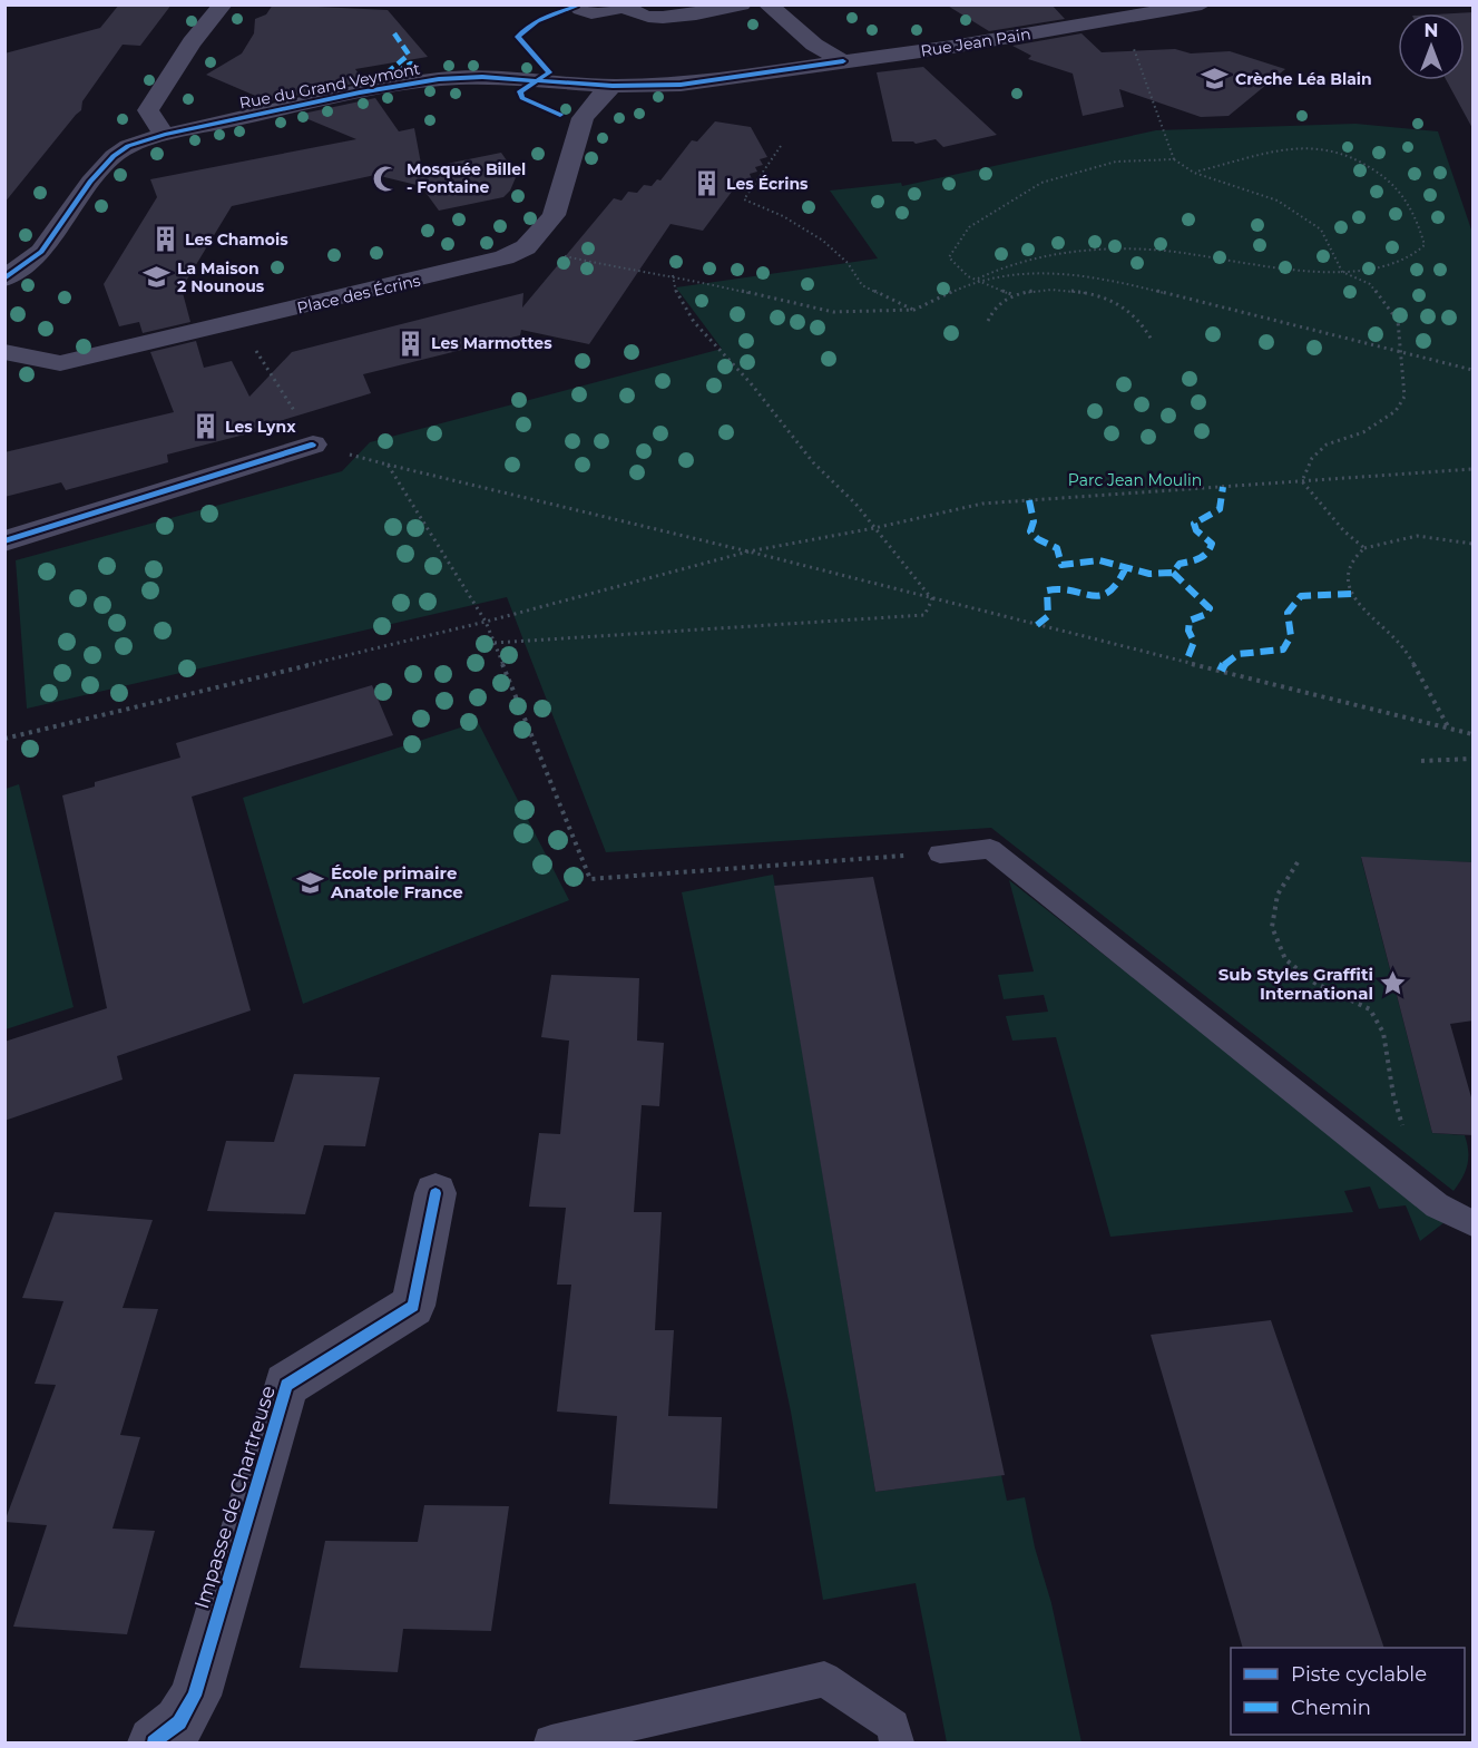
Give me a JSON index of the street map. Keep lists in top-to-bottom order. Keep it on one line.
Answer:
{"streets":{"street":["Rue Jean Pain","Rue du Grand Veymont","Place des Écrins","Impasse de Chartreuse"]},"crossings":[["Rue Jean Pain","Rue du Grand Veymont"],["Rue du Grand Veymont","Place des Écrins"]],"parks":["Parc Jean Moulin"],"places":{"school or university":["Crèche Léa Blain","La Maison 2 Nounous","École primaire Anatole France"],"mosque":["Mosquée Billel - Fontaine"],"building":["Les Écrins","Les Chamois","Les Marmottes","Les Lynx"],"place":["Sub Styles Graffiti International"]},"legend":["Piste cyclable","Chemin"],"north":"top"}
